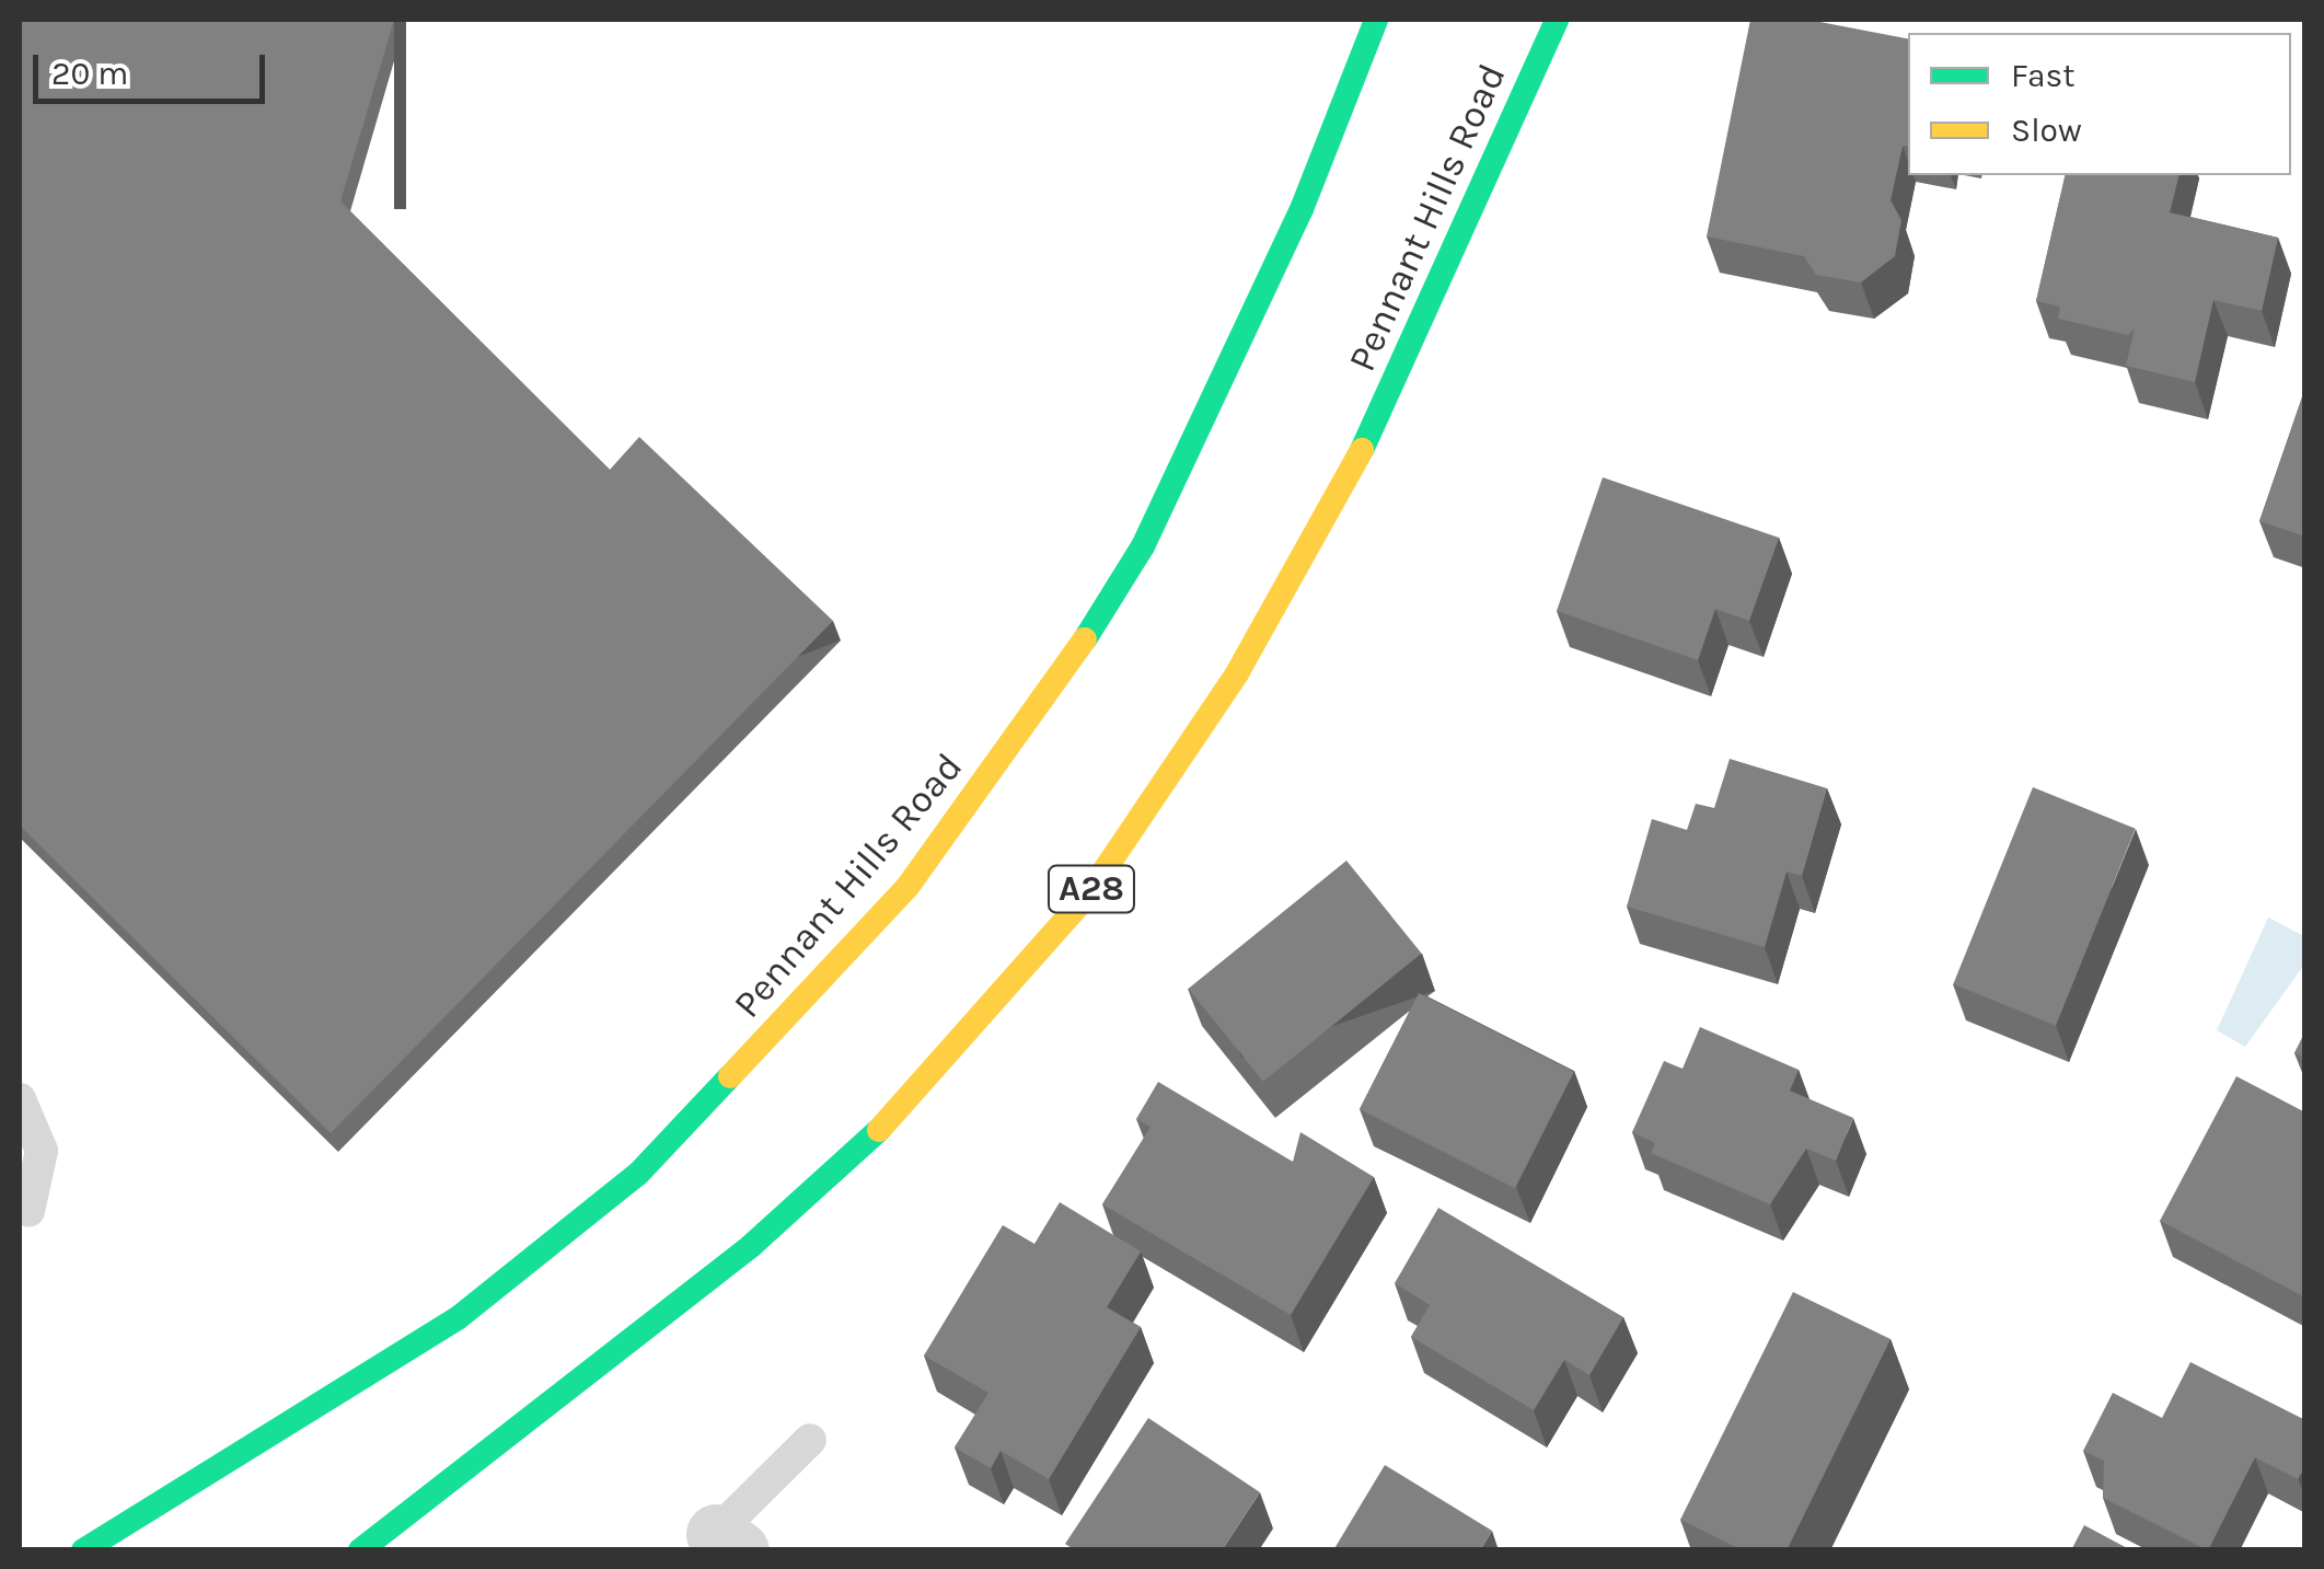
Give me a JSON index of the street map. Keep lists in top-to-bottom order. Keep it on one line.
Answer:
{"streets":{"highway":["Pennant Hills Road","A28"]},"legend":["Fast","Slow"],"scale_bar":"20 m"}
